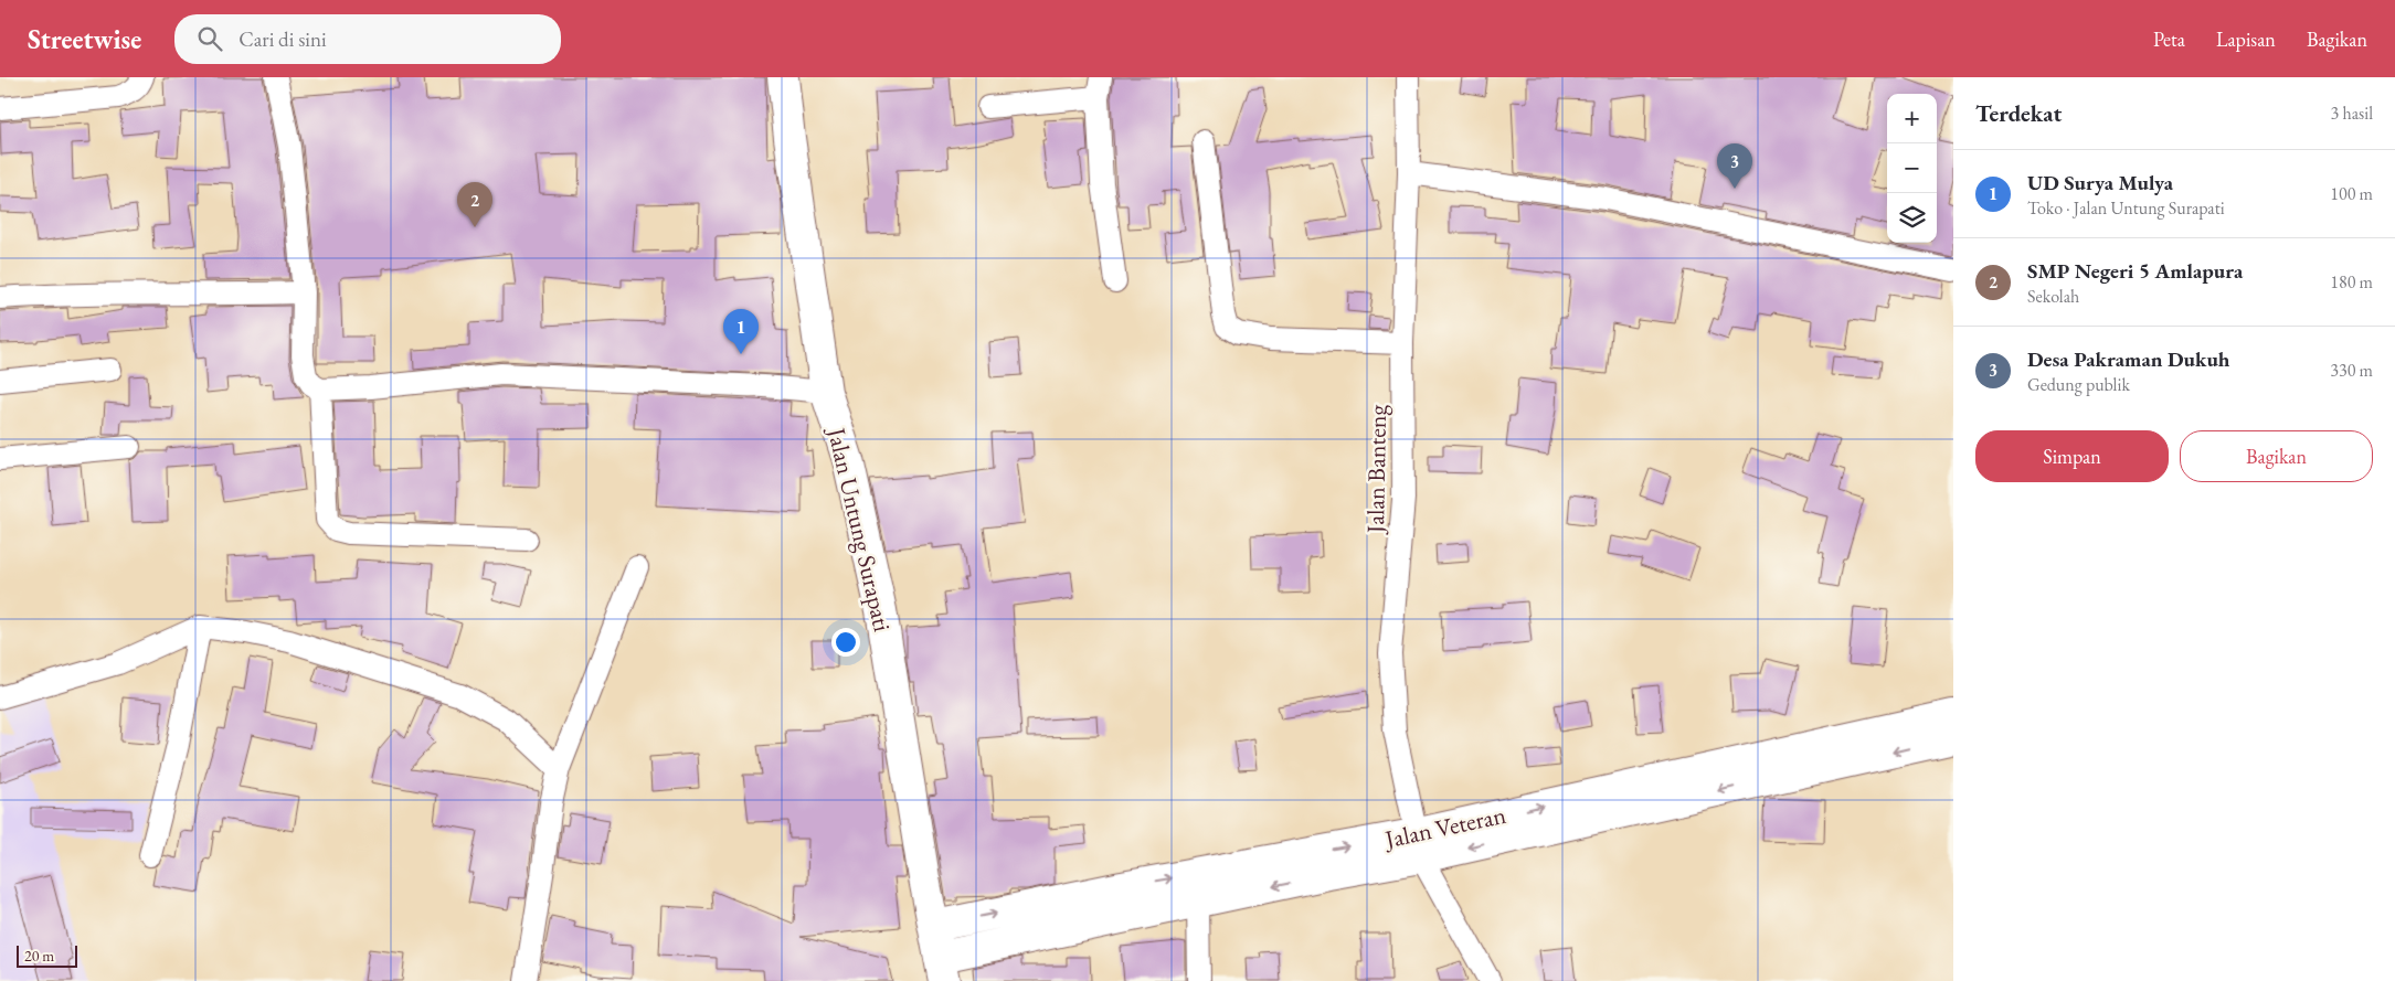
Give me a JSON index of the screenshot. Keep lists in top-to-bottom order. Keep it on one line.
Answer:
{"streets":{"main road":["Jalan Untung Surapati","Jalan Veteran"],"street":["Jalan Banteng"]},"crossings":[["Jalan Banteng","Jalan Veteran"],["Jalan Untung Surapati","Jalan Veteran"]],"scale_bar":"20 m","page":{"header":"Streetwise","search":"Cari di sini","nav":["Peta","Lapisan","Bagikan"],"heading":["Terdekat","3 hasil"],"map_buttons":["+","−"],"pins":["3","2","1"],"list":[{"mark":"1","name":"UD Surya Mulya","note":"Toko · Jalan Untung Surapati","value":"100 m"},{"mark":"2","name":"SMP Negeri 5 Amlapura","note":"Sekolah","value":"180 m"},{"mark":"3","name":"Desa Pakraman Dukuh","note":"Gedung publik","value":"330 m"}],"buttons":["Simpan","Bagikan"],"scale":"20 m"}}
